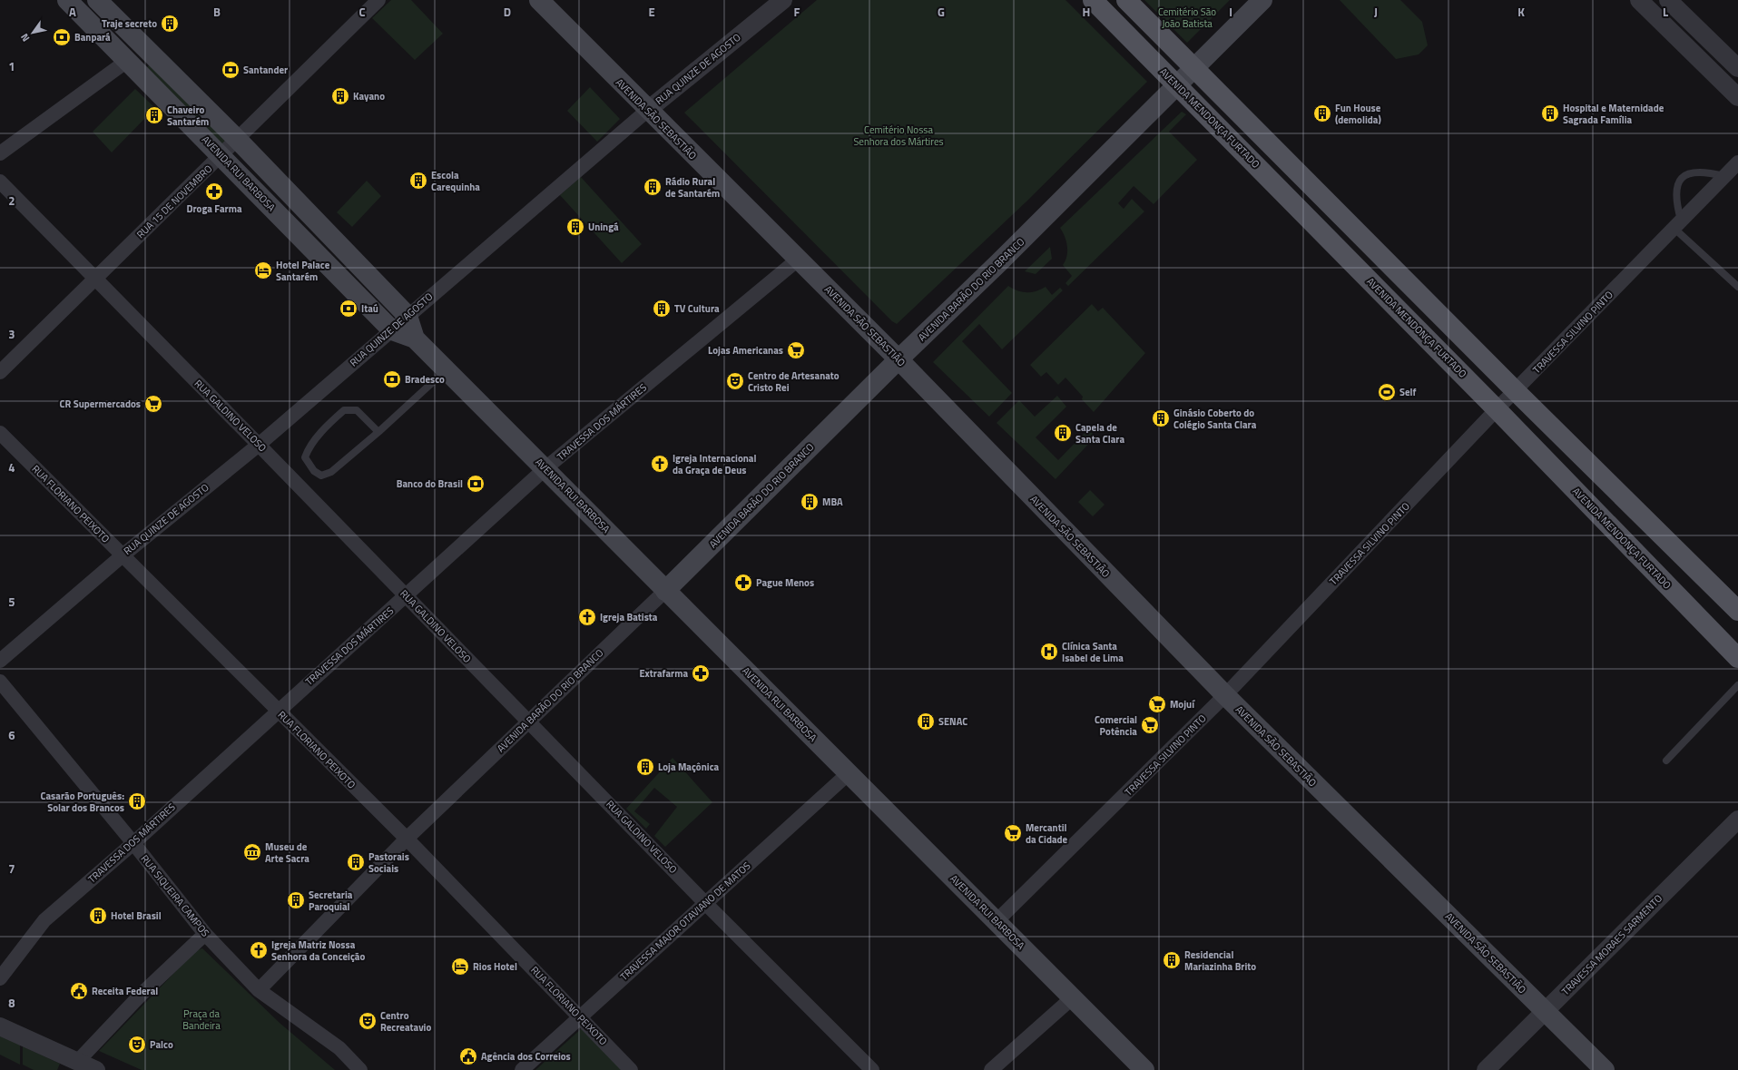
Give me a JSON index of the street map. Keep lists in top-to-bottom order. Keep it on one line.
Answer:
{"streets":{"main road":["AVENIDA MENDONÇA FURTADO","AVENIDA SÃO SEBASTIÃO","AVENIDA RUI BARBOSA","AVENIDA BARÃO DO RIO BRANCO"],"street":["RUA QUINZE DE AGOSTO","RUA 15 DE NOVEMBRO","TRAVESSA SILVINO PINTO","RUA GALDINO VELOSO","TRAVESSA DOS MÁRTIRES","RUA FLORIANO PEIXOTO","RUA SIQUEIRA CAMPOS","TRAVESSA MAJOR OTAVIANO DE MATOS","TRAVESSA MORAES SARMENTO"]},"crossings":[["RUA QUINZE DE AGOSTO","AVENIDA SÃO SEBASTIÃO"],["RUA QUINZE DE AGOSTO","AVENIDA RUI BARBOSA"],["RUA QUINZE DE AGOSTO","RUA GALDINO VELOSO"],["RUA QUINZE DE AGOSTO","RUA FLORIANO PEIXOTO"],["AVENIDA MENDONÇA FURTADO","AVENIDA BARÃO DO RIO BRANCO"],["AVENIDA MENDONÇA FURTADO","TRAVESSA SILVINO PINTO"],["AVENIDA SÃO SEBASTIÃO","AVENIDA BARÃO DO RIO BRANCO"],["AVENIDA SÃO SEBASTIÃO","TRAVESSA SILVINO PINTO"],["AVENIDA SÃO SEBASTIÃO","TRAVESSA DOS MÁRTIRES"],["AVENIDA SÃO SEBASTIÃO","TRAVESSA MORAES SARMENTO"],["AVENIDA RUI BARBOSA","RUA 15 DE NOVEMBRO"],["AVENIDA RUI BARBOSA","AVENIDA BARÃO DO RIO BRANCO"],["AVENIDA RUI BARBOSA","TRAVESSA SILVINO PINTO"],["AVENIDA RUI BARBOSA","TRAVESSA DOS MÁRTIRES"],["AVENIDA RUI BARBOSA","TRAVESSA MAJOR OTAVIANO DE MATOS"],["RUA 15 DE NOVEMBRO","RUA GALDINO VELOSO"],["AVENIDA BARÃO DO RIO BRANCO","RUA GALDINO VELOSO"],["AVENIDA BARÃO DO RIO BRANCO","RUA FLORIANO PEIXOTO"],["AVENIDA BARÃO DO RIO BRANCO","RUA SIQUEIRA CAMPOS"],["RUA GALDINO VELOSO","TRAVESSA DOS MÁRTIRES"],["RUA GALDINO VELOSO","TRAVESSA MAJOR OTAVIANO DE MATOS"],["TRAVESSA DOS MÁRTIRES","RUA FLORIANO PEIXOTO"],["TRAVESSA DOS MÁRTIRES","RUA SIQUEIRA CAMPOS"],["RUA FLORIANO PEIXOTO","TRAVESSA MAJOR OTAVIANO DE MATOS"]],"parks":["Cemitério São João Batista","Cemitério Nossa Senhora dos Mártires","Praça da Bandeira"],"places":{"building":["Traje secreto","Kayano","Fun House (demolida)","Hospital e Maternidade Sagrada Família","Chaveiro Santarém","Escola Carequinha","Rádio Rural de Santarém","Uningá","TV Cultura","Ginásio Coberto do Colégio Santa Clara","Capela de Santa Clara","MBA","SENAC","Loja Maçônica","Casarão Português: Solar dos Brancos","Pastorais Sociais","Secretaria Paroquial","Hotel Brasil","Residencial Mariazinha Brito"],"bank":["Banpará","Santander","Itaú","Bradesco","Banco do Brasil"],"pharmacy":["Droga Farma","Pague Menos","Extrafarma"],"hotel":["Hotel Palace Santarém","Rios Hotel"],"supermarket":["Lojas Americanas","CR Supermercados","Mojuí","Comercial Potência","Mercantil da Cidade"],"theatre":["Centro de Artesanato Cristo Rei","Centro Recreatavio","Palco"],"sports":["Self"],"church":["Igreja Internacional da Graça de Deus","Igreja Batista","Igreja Matriz Nossa Senhora da Conceição"],"hospital":["Clínica Santa Isabel de Lima"],"museum":["Museu de Arte Sacra"],"public building":["Receita Federal","Agência dos Correios"]},"north":"bottom left","grid":{"columns":["A","B","C","D","E","F","G","H","I","J","K","L"],"rows":["1","2","3","4","5","6","7","8"]}}
